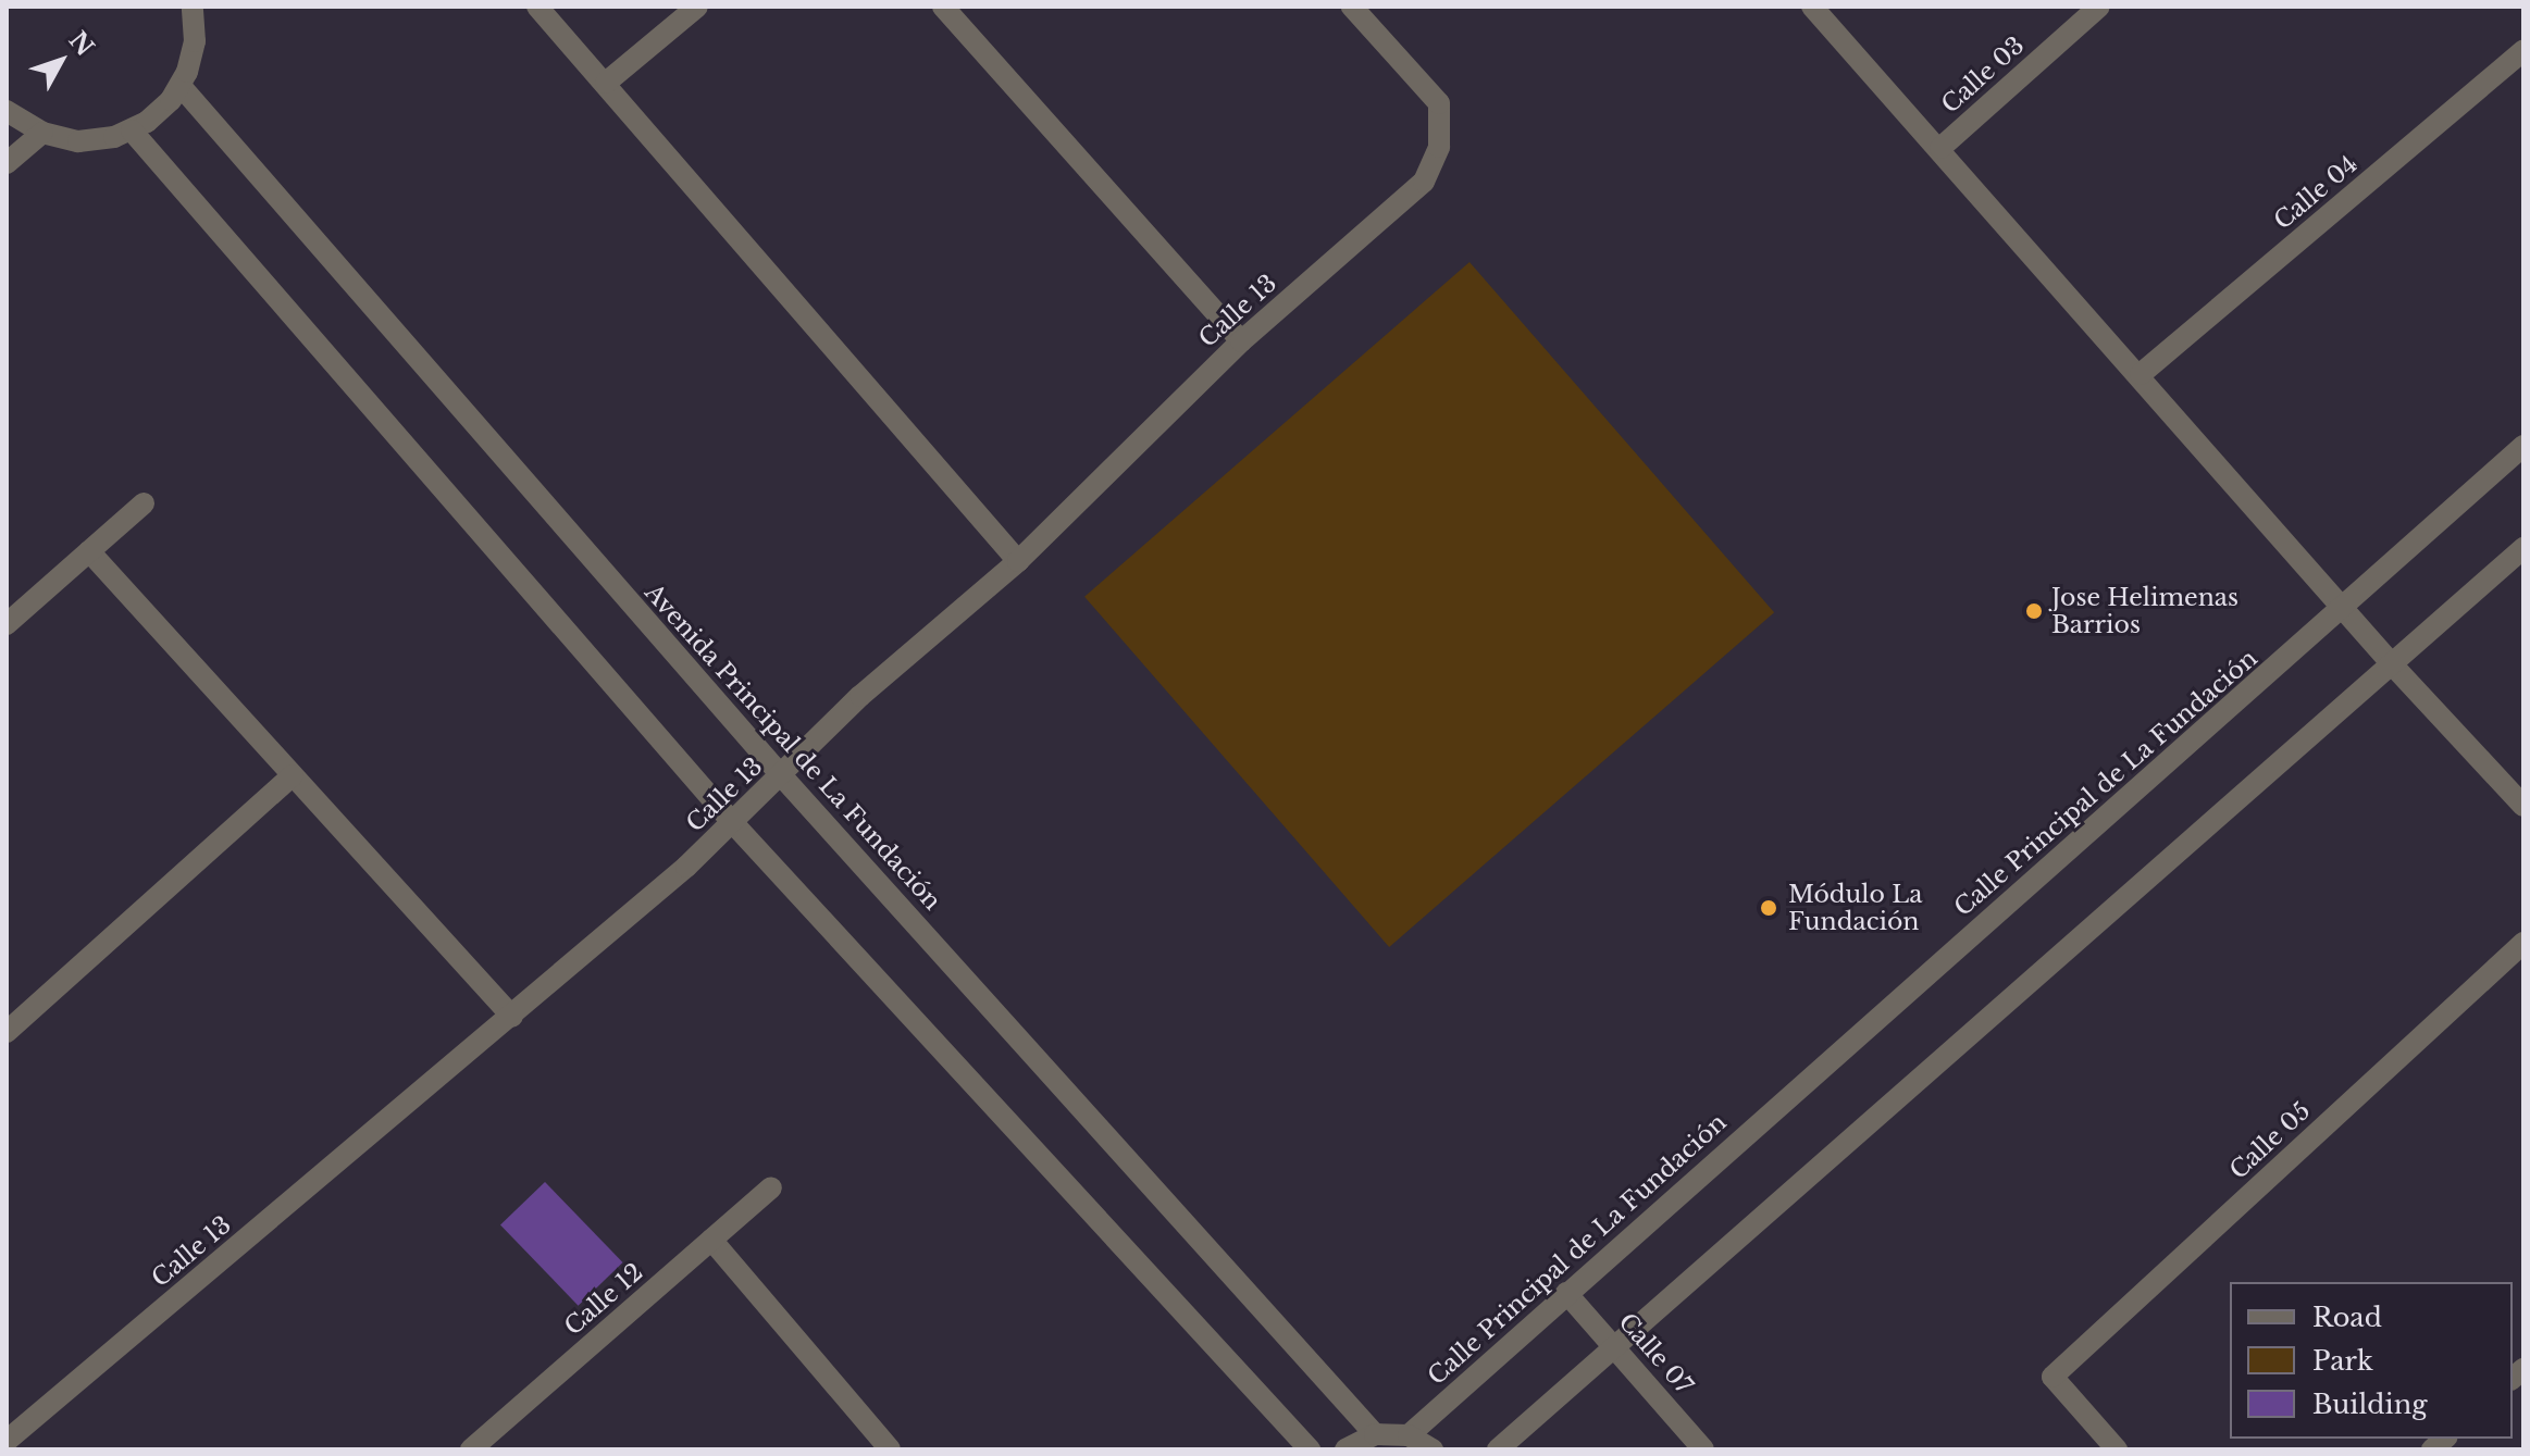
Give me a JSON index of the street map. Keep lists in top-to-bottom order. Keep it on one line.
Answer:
{"streets":{"street":["Calle 03","Calle 04","Calle 13","Avenida Principal de La Fundación","Calle Principal de La Fundación","Calle 05","Calle 12","Calle 07"]},"crossings":[["Calle 13","Avenida Principal de La Fundación"],["Calle Principal de La Fundación","Calle 07"]],"places":["Jose Helimenas Barrios","Módulo La Fundación"],"legend":["Road","Park","Building"],"north":"top right"}
